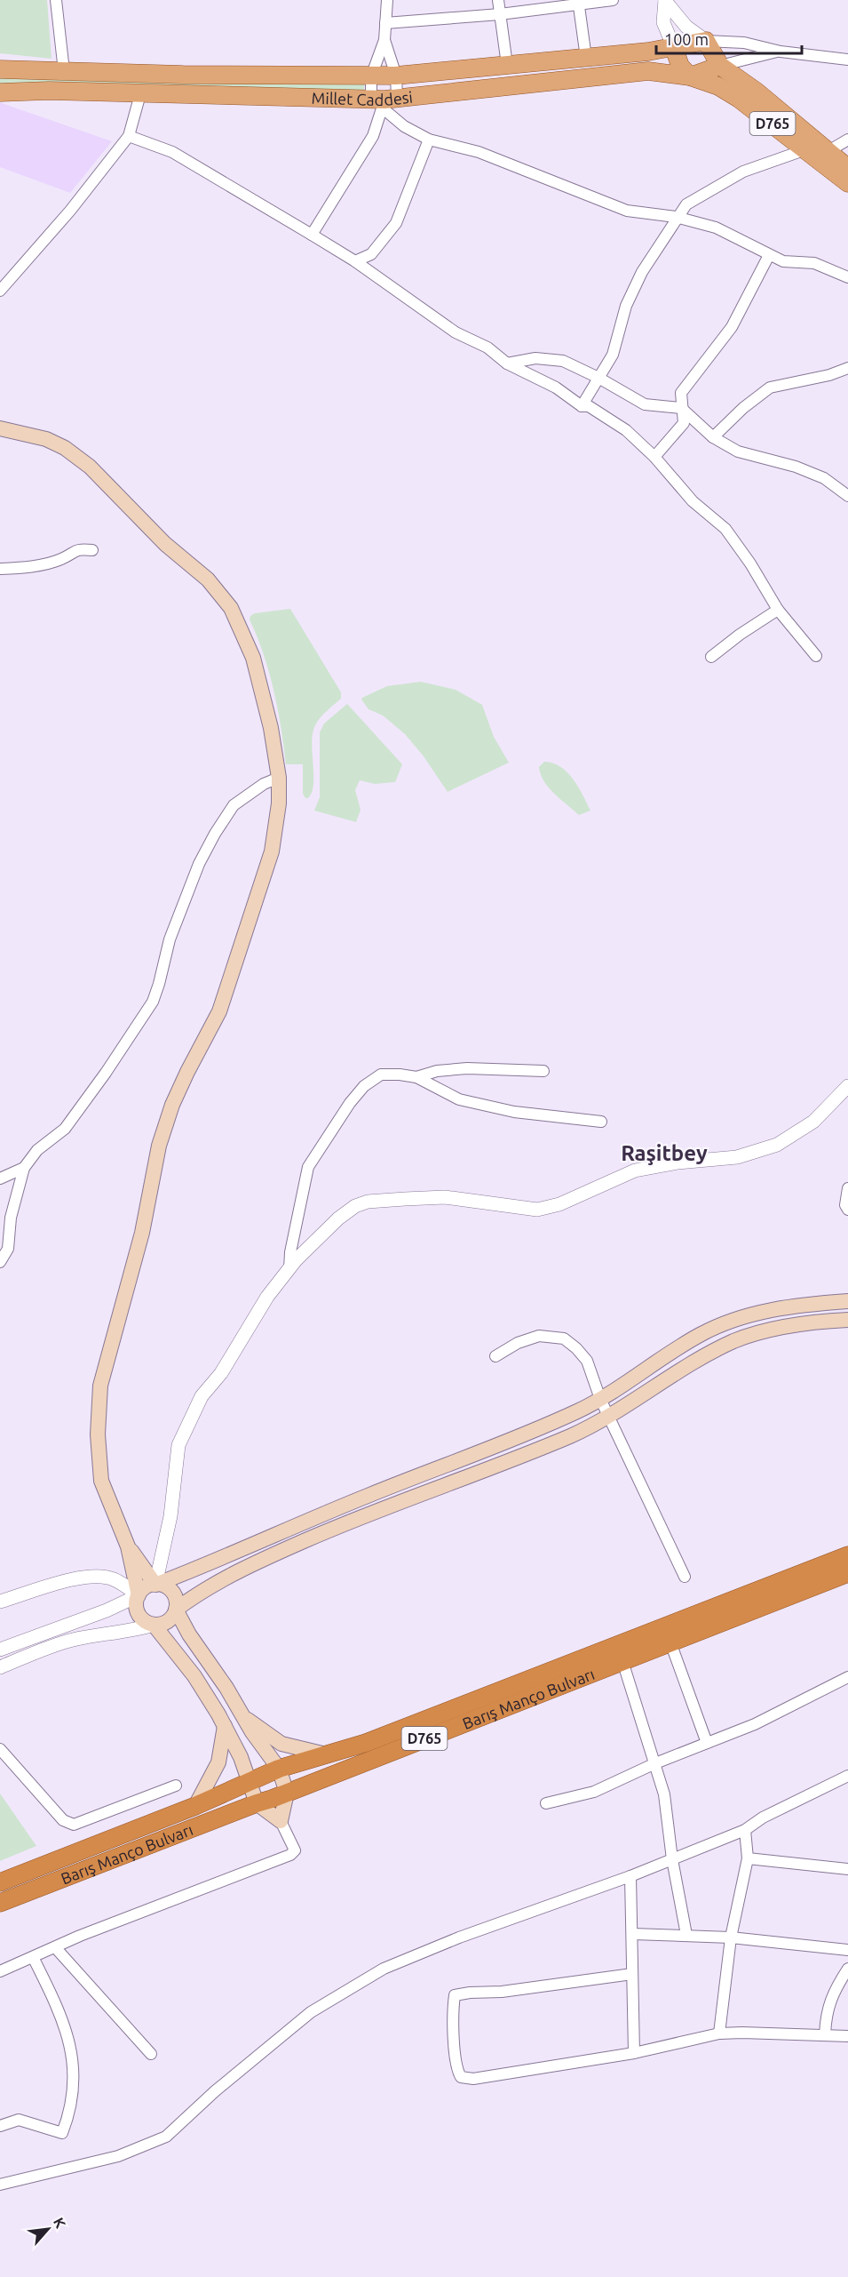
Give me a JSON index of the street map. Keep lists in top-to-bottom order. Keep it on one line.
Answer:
{"streets":{"highway":["D765","Barış Manço Bulvarı"],"main road":["Millet Caddesi"]},"crossings":[["Millet Caddesi","D765"]],"districts":["Raşitbey"],"scale_bar":"100 m","north":"top right"}
